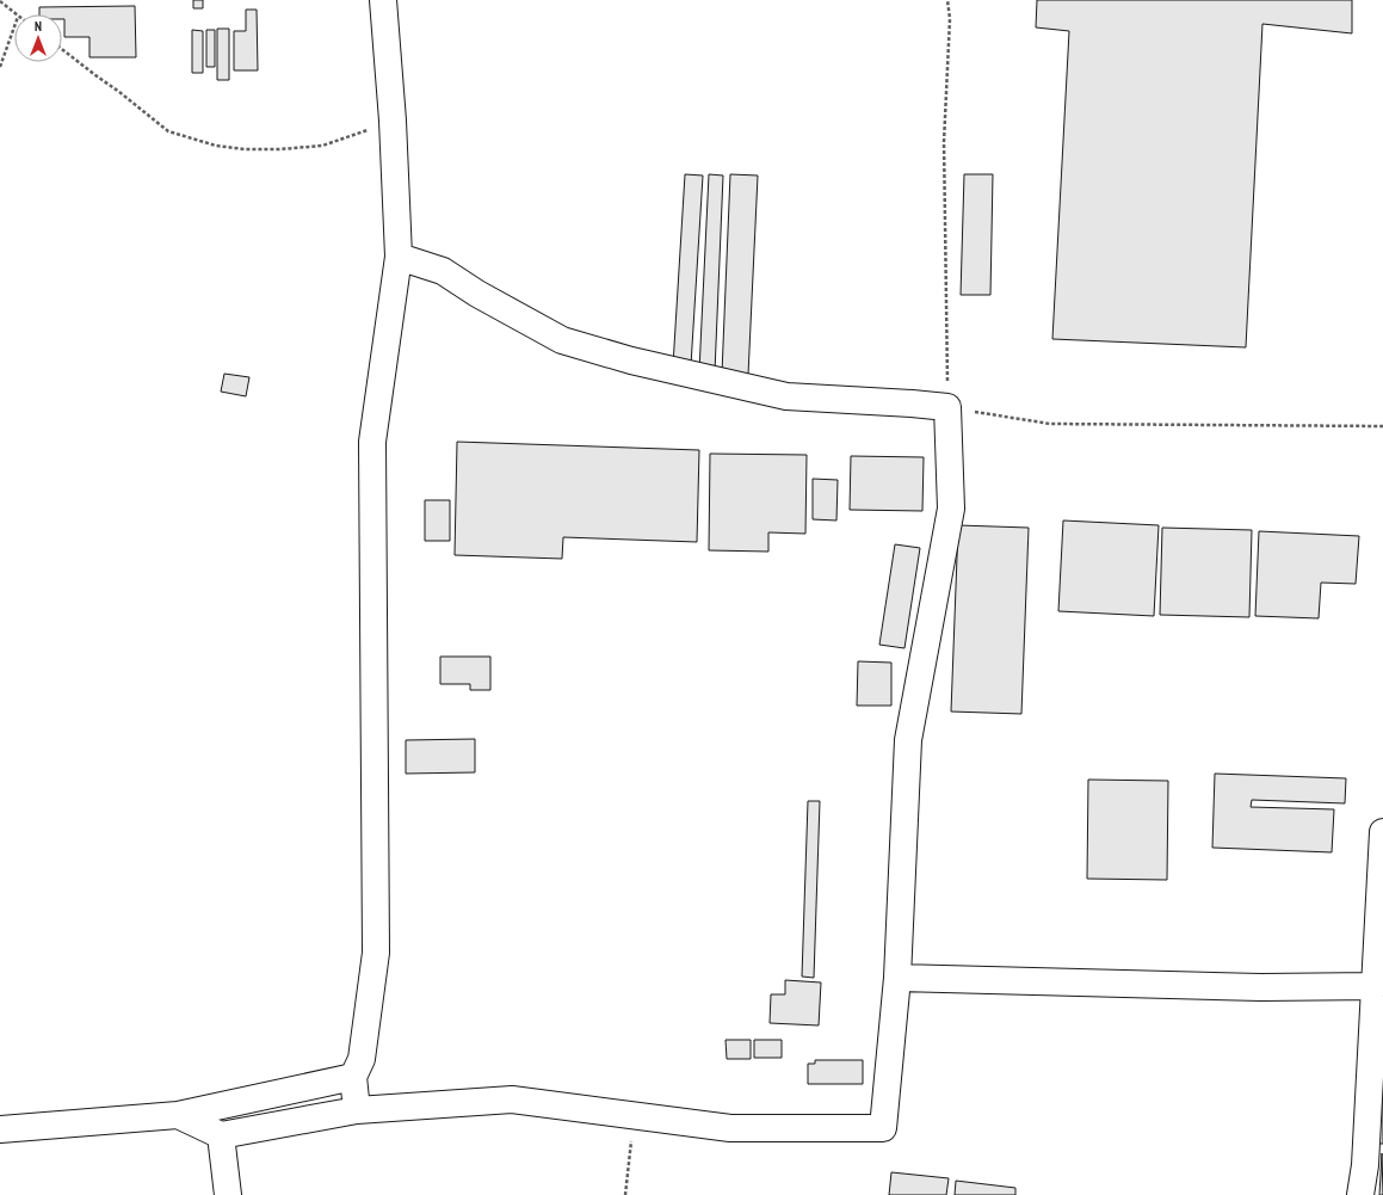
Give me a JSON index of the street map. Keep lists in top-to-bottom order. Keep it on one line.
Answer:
{"north":"top"}
